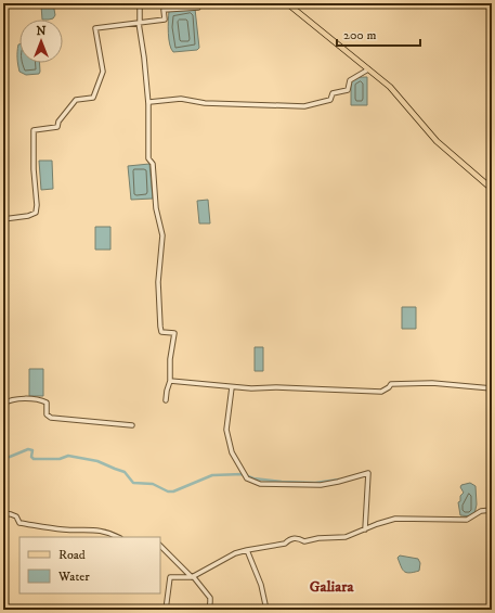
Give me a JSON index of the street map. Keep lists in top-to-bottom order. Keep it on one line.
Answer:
{"districts":["Galiara"],"legend":["Road","Water"],"scale_bar":"200 m","north":"top"}
